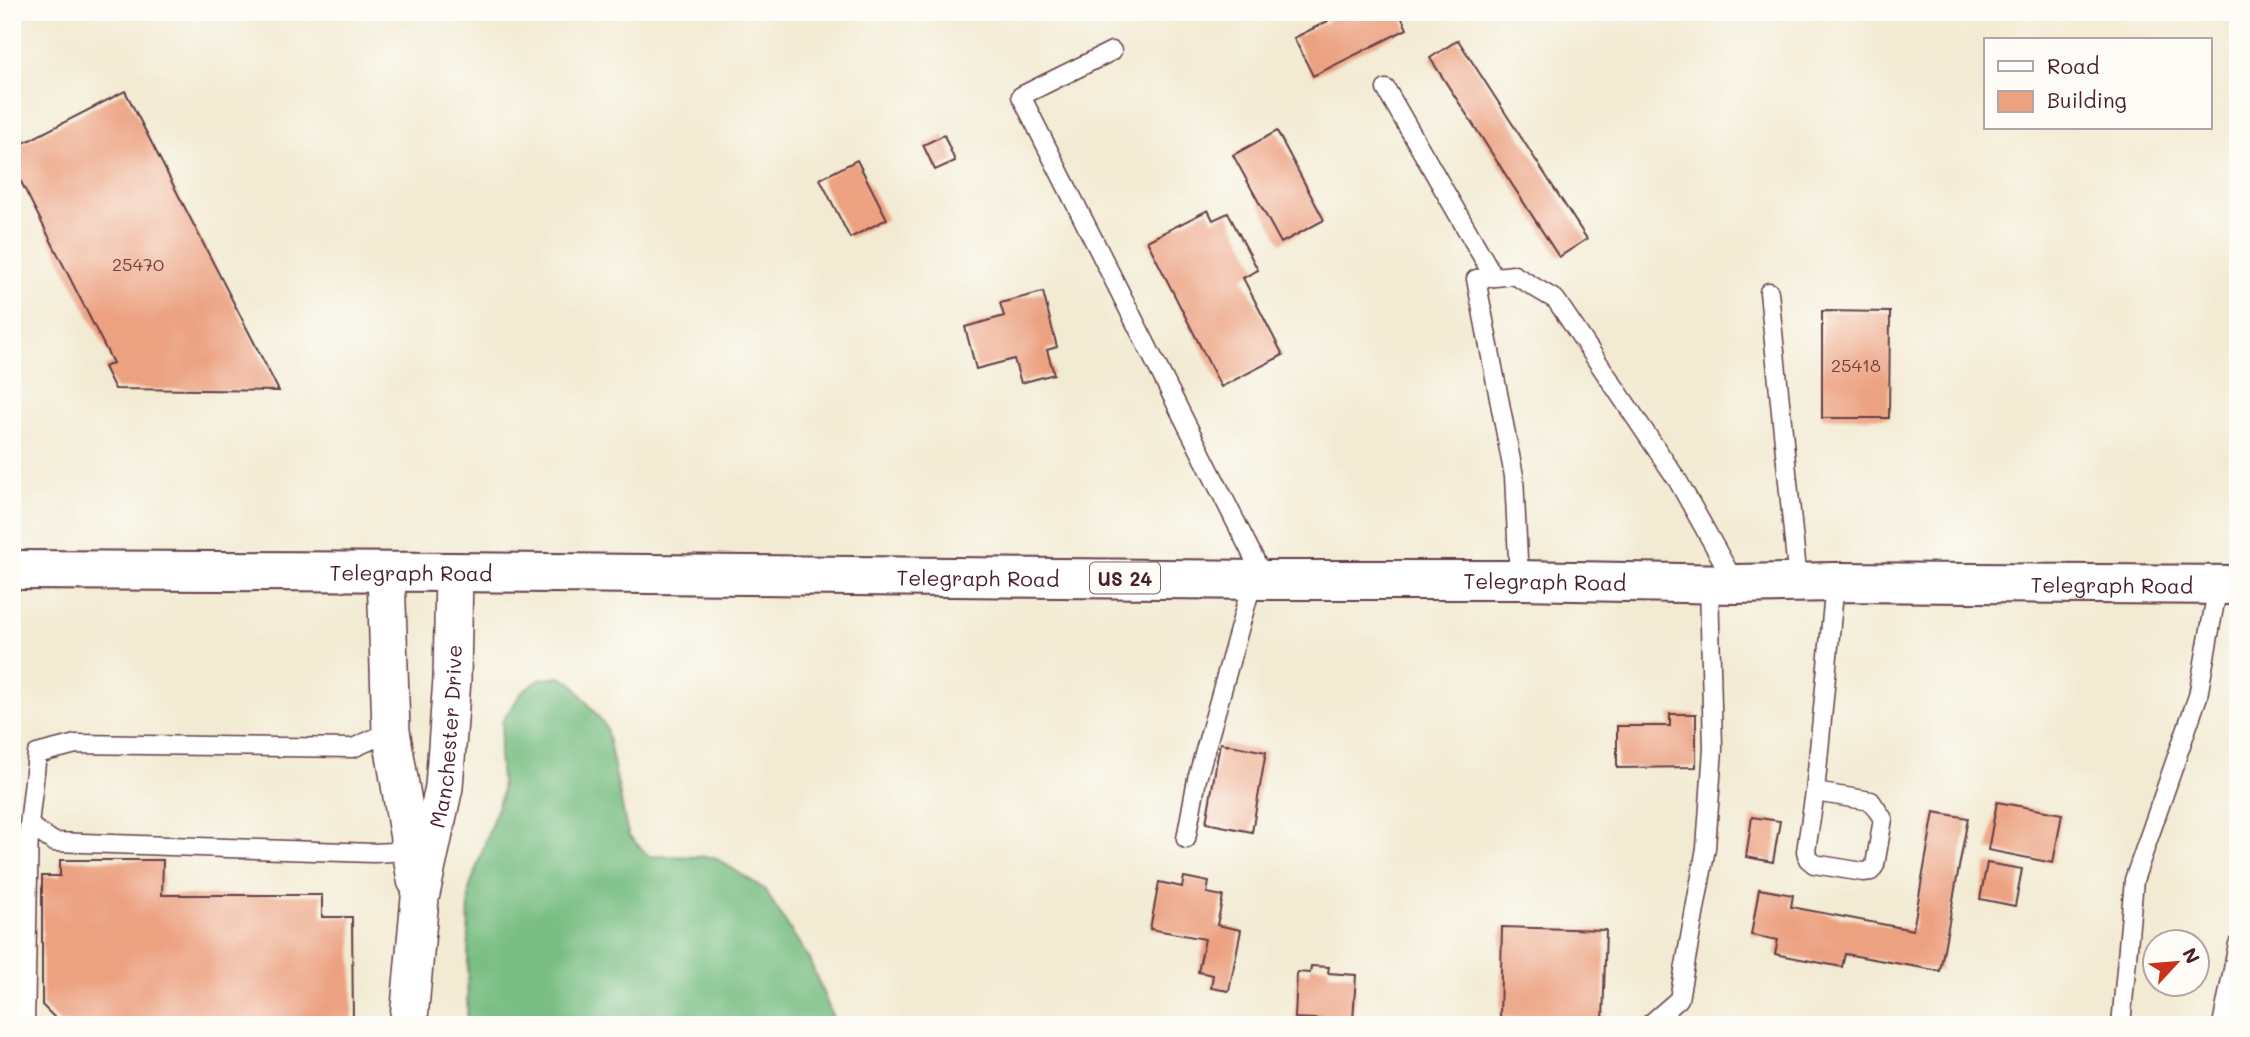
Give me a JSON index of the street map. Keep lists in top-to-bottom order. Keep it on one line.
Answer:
{"streets":{"main road":["Telegraph Road","US 24"],"street":["Manchester Drive"]},"crossings":[["Telegraph Road","Manchester Drive"]],"house_numbers":["25470","25418"],"legend":["Road","Building"],"north":"top right"}
